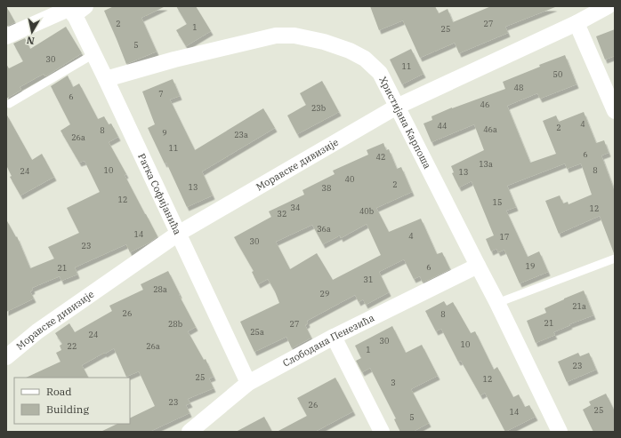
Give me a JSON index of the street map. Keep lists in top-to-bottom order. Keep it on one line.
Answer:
{"streets":{"street":["Христијана Карпоша","Моравске дивизије","Ратка Софијанића","Слободана Пенезића"]},"crossings":[["Христијана Карпоша","Моравске дивизије"],["Христијана Карпоша","Ратка Софијанића"],["Христијана Карпоша","Слободана Пенезића"],["Моравске дивизије","Ратка Софијанића"],["Ратка Софијанића","Слободана Пенезића"]],"house_numbers":["2","27","1","25","5","30","11","50","48","7","6","46","23b","4","44","2","46a","8","9","23a","26a","11","6","42","13a","10","8","24","13","40","2","13","38","12","15","34","12","40b","32","36a","14","4","17","30","23","19","6","21","31","28a","29","21a","26","8","21","28b","27","25a","24","30","10","22","26a","1","23","25","12","3","23","26","25","14","5"],"legend":["Road","Building"],"north":"bottom"}
